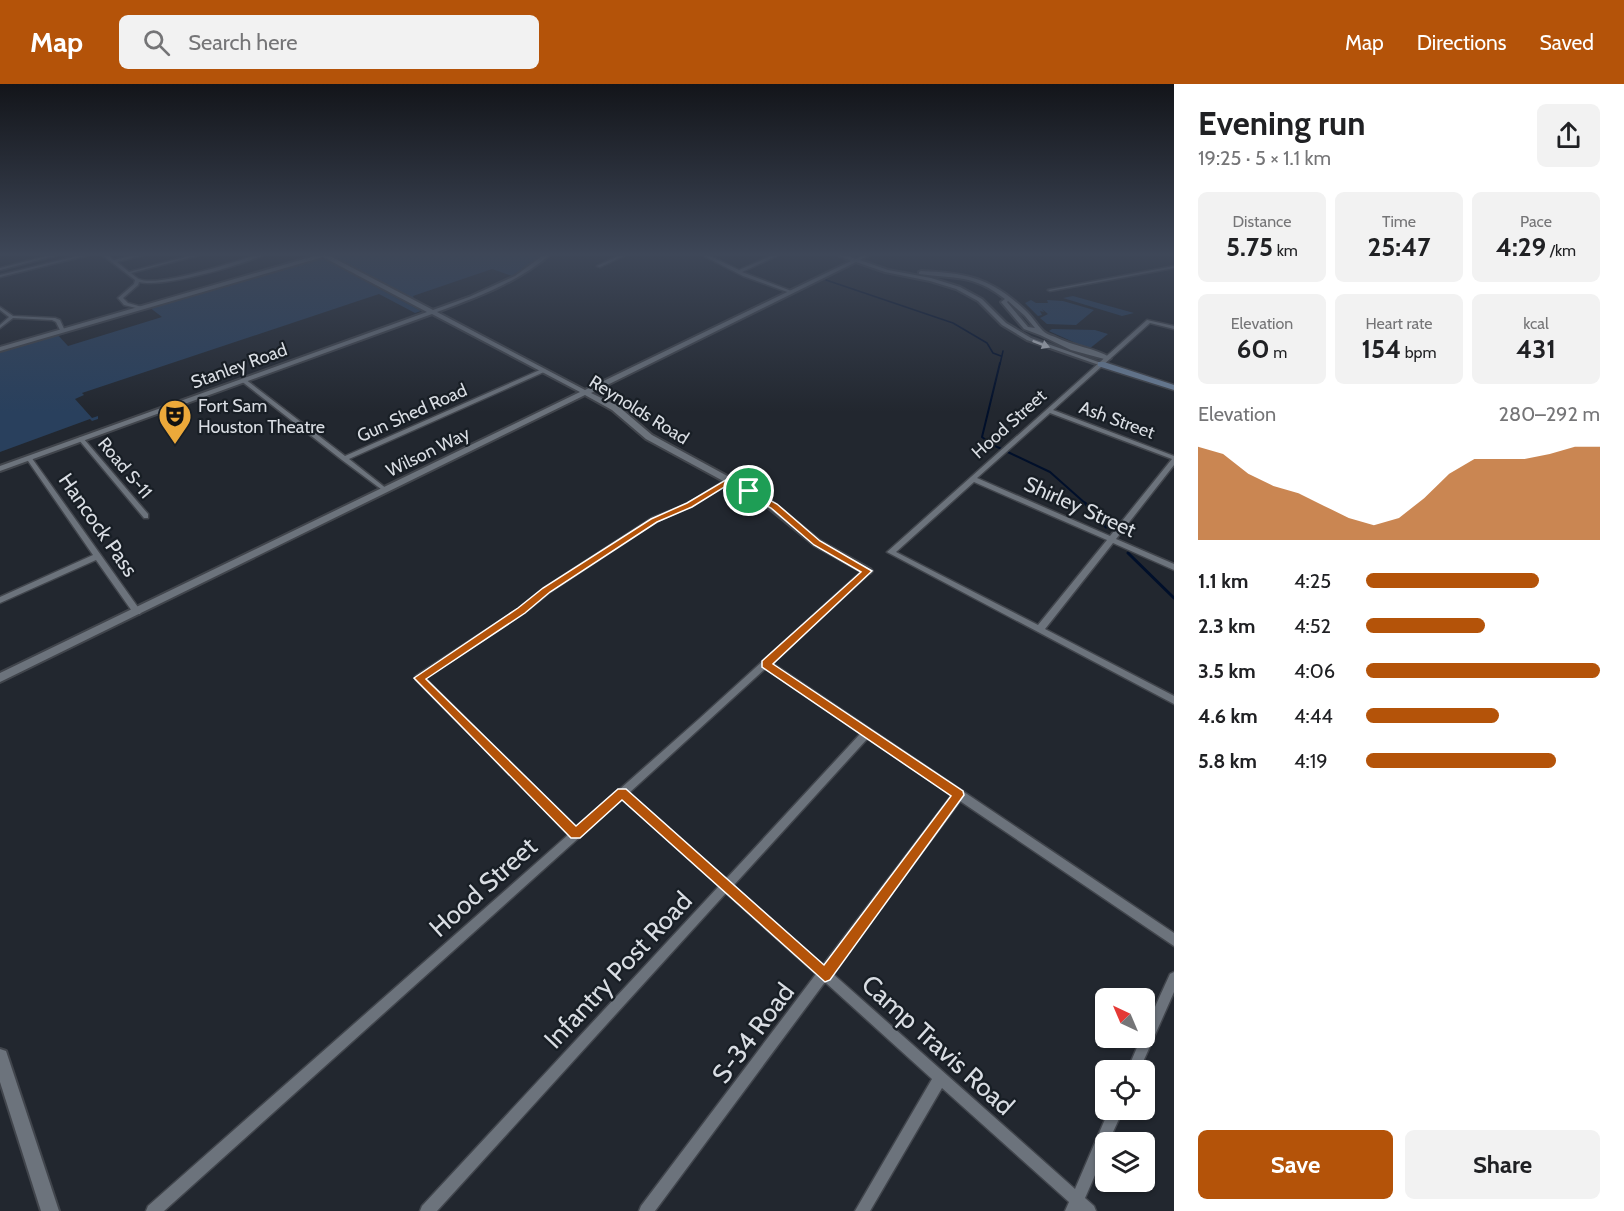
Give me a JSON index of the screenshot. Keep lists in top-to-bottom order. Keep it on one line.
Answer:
{"streets":{"street":["Stanley Road","Reynolds Road","Gun Shed Road","Ash Street","Hood Street","Wilson Way","Road S-11","Shirley Street","Hancock Pass","Infantry Post Road","S-34 Road","Camp Travis Road"]},"crossings":[["Stanley Road","Reynolds Road"],["Stanley Road","Gun Shed Road"],["Stanley Road","Road S-11"],["Stanley Road","Hancock Pass"],["Reynolds Road","Gun Shed Road"],["Reynolds Road","Hood Street"],["Reynolds Road","Wilson Way"],["Ash Street","Hood Street"],["Hood Street","Shirley Street"],["Hood Street","Camp Travis Road"],["Wilson Way","Hancock Pass"],["Infantry Post Road","Camp Travis Road"],["S-34 Road","Camp Travis Road"]],"places":{"theatre":["Fort Sam Houston Theatre"]},"north":"top left","page":{"header":"Map","search":"Search here","nav":["Map","Directions","Saved"],"heading":["Evening run","19:25 · 5 × 1.1 km"],"stats":[["Distance","5.75 km"],["Time","25:47"],["Pace","4:29 /km"],["Elevation","60 m"],["Heart rate","154 bpm"],["kcal","431"]],"chart":["Elevation","280–292 m"],"list":[{"name":"1.1 km","note":"4:25"},{"name":"2.3 km","note":"4:52"},{"name":"3.5 km","note":"4:06"},{"name":"4.6 km","note":"4:44"},{"name":"5.8 km","note":"4:19"}],"buttons":["Save","Share"]}}
